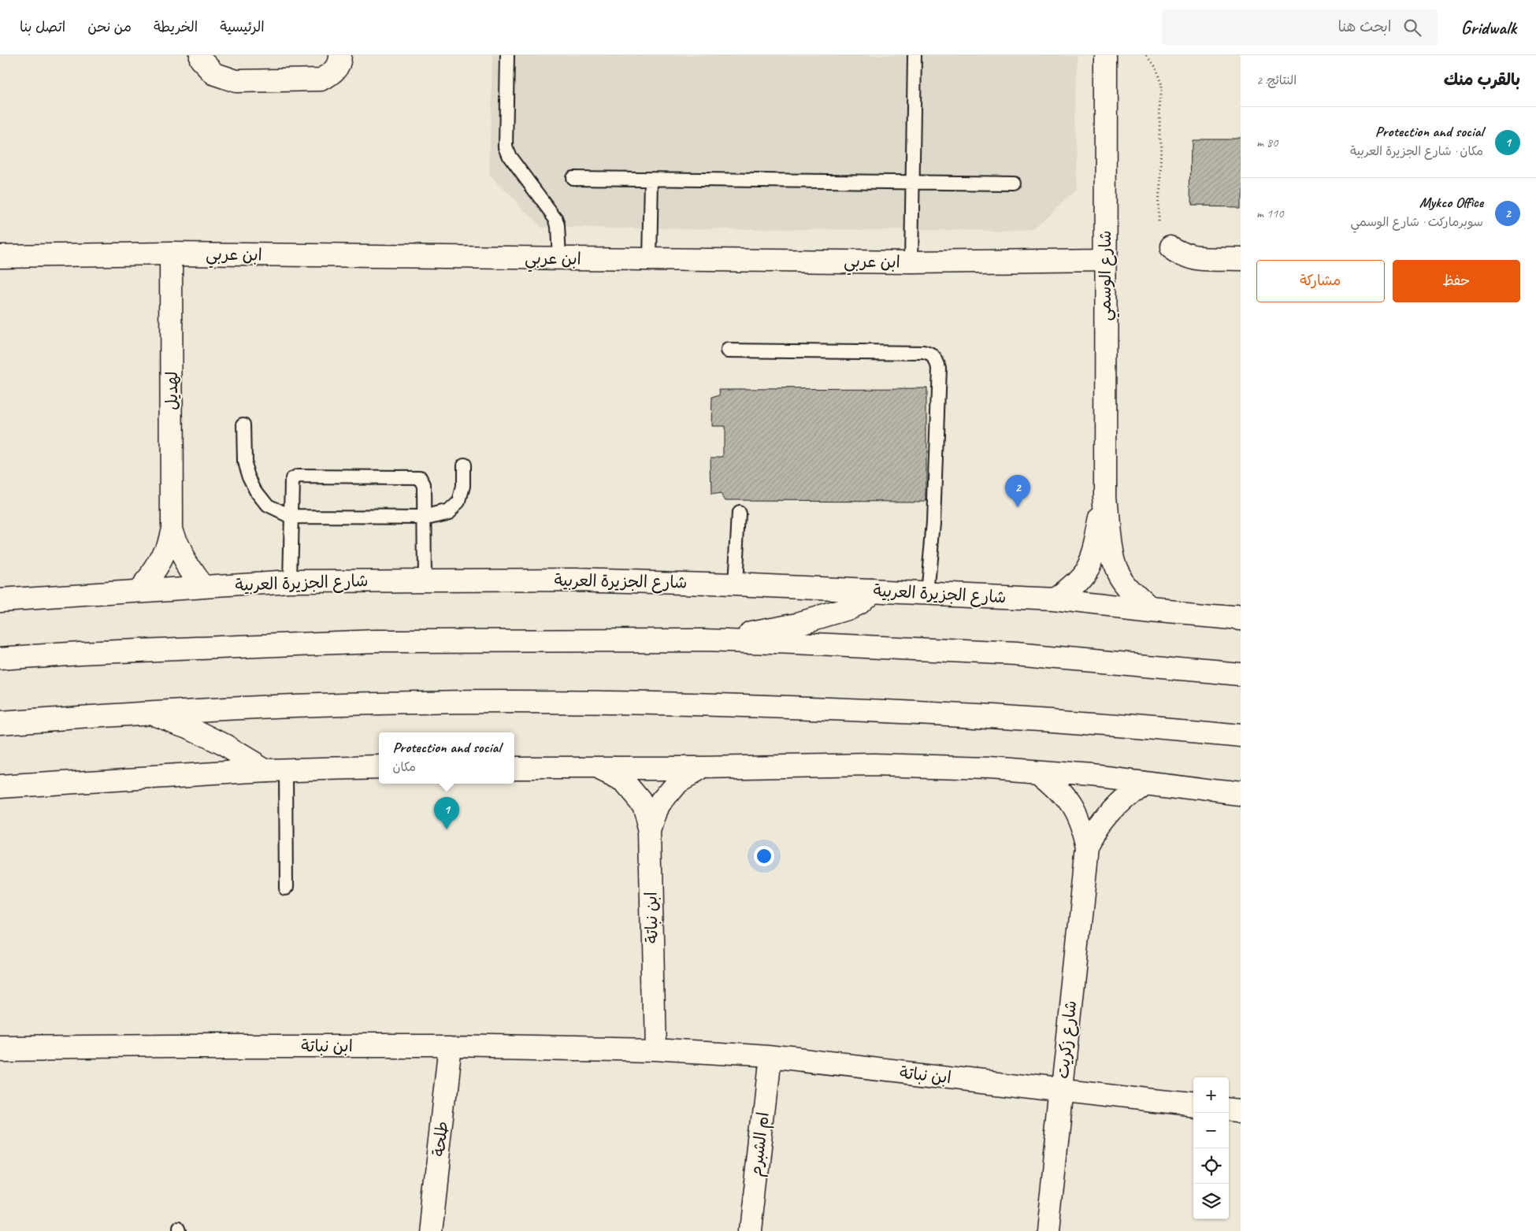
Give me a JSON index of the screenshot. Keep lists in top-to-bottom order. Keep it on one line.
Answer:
{"streets":{"street":["ابن عربي","شارع الوسمي","لهديل","شارع الجزيرة العربية","ابن نباتة","شارع زكريت","طلحة","ام الشبرم"]},"crossings":[["ابن عربي","شارع الوسمي"],["ابن عربي","لهديل"],["شارع الوسمي","شارع الجزيرة العربية"],["لهديل","شارع الجزيرة العربية"],["ابن نباتة","شارع زكريت"],["ابن نباتة","طلحة"],["ابن نباتة","ام الشبرم"]],"page":{"header":"Gridwalk","search":"ابحث هنا","nav":["الرئيسية","الخريطة","من نحن","اتصل بنا"],"heading":["بالقرب منك","النتائج: 2"],"list":[{"mark":"1","name":"Protection and social","note":"مكان · شارع الجزيرة العربية","value":"80 m"},{"mark":"2","name":"Mykco Office","note":"سوبرماركت · شارع الوسمي","value":"110 m"}],"buttons":["حفظ","مشاركة"],"pins":["2","1"],"popup":["Protection and social","مكان"],"map_buttons":["+","−"]}}
